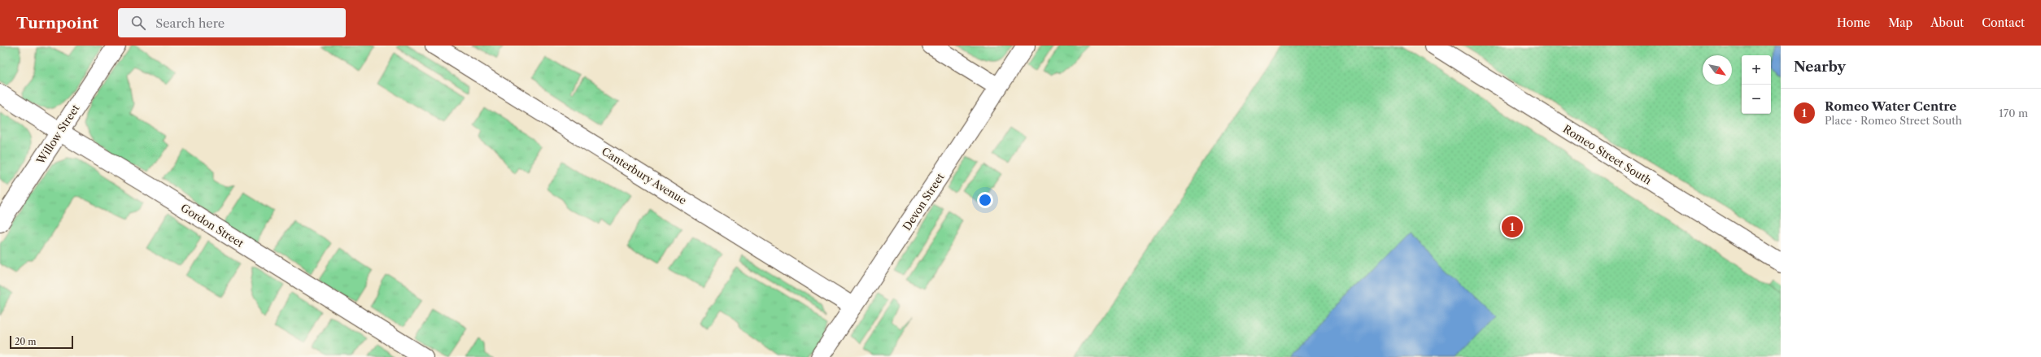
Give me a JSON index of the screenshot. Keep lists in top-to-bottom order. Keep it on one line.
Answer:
{"streets":{"street":["Willow Street","Romeo Street South","Canterbury Avenue","Devon Street","Gordon Street"]},"crossings":[["Willow Street","Gordon Street"],["Canterbury Avenue","Devon Street"]],"scale_bar":"20 m","north":"bottom right","page":{"header":"Turnpoint","search":"Search here","nav":["Home","Map","About","Contact"],"heading":"Nearby","map_buttons":["+","−"],"list":[{"mark":"1","name":"Romeo Water Centre","note":"Place · Romeo Street South","value":"170 m"}],"pins":"1","scale":"20 m"}}
